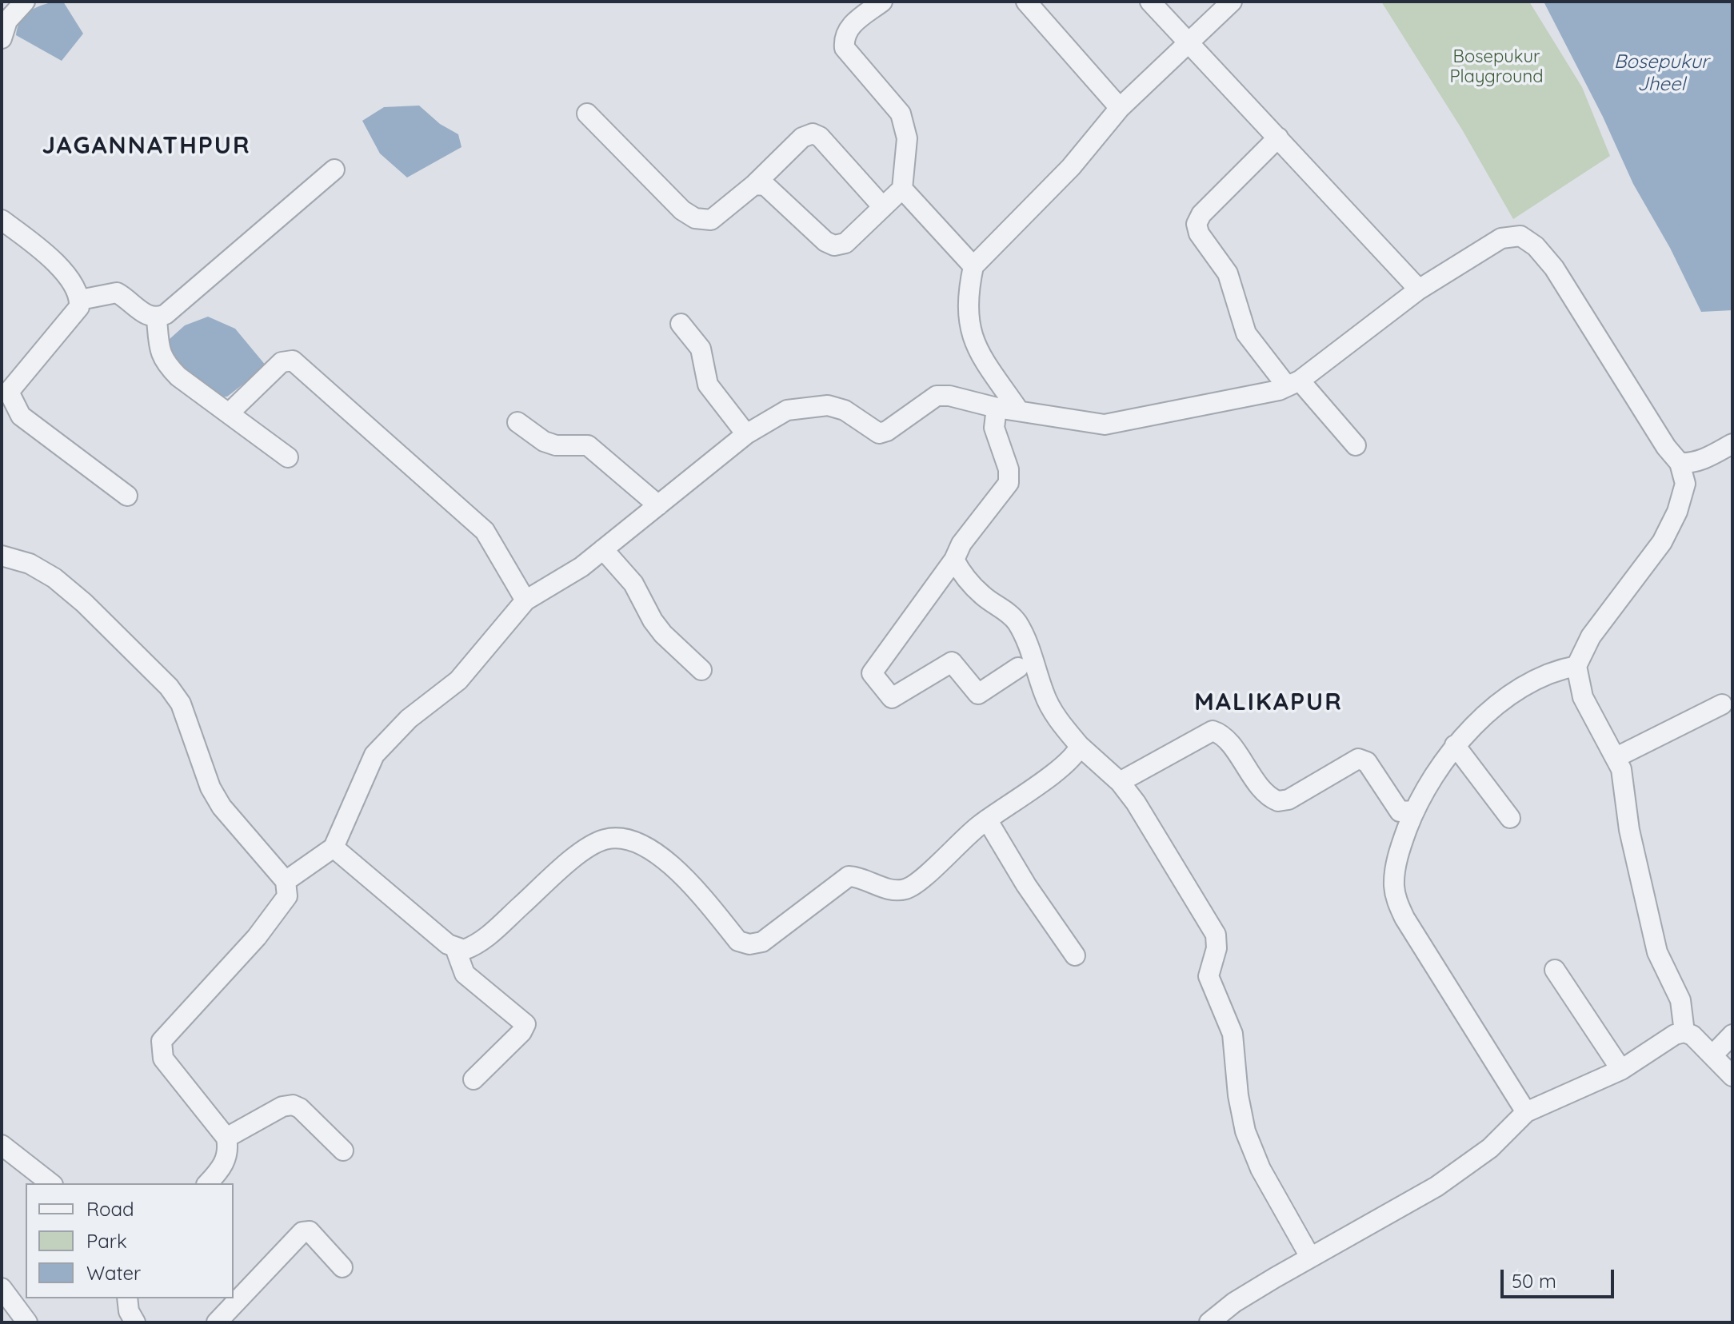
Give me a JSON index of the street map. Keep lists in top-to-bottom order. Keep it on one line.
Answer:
{"districts":["JAGANNATHPUR","MALIKAPUR"],"water":["Bosepukur Jheel"],"parks":["Bosepukur Playground"],"legend":["Road","Park","Water"],"scale_bar":"50 m"}
